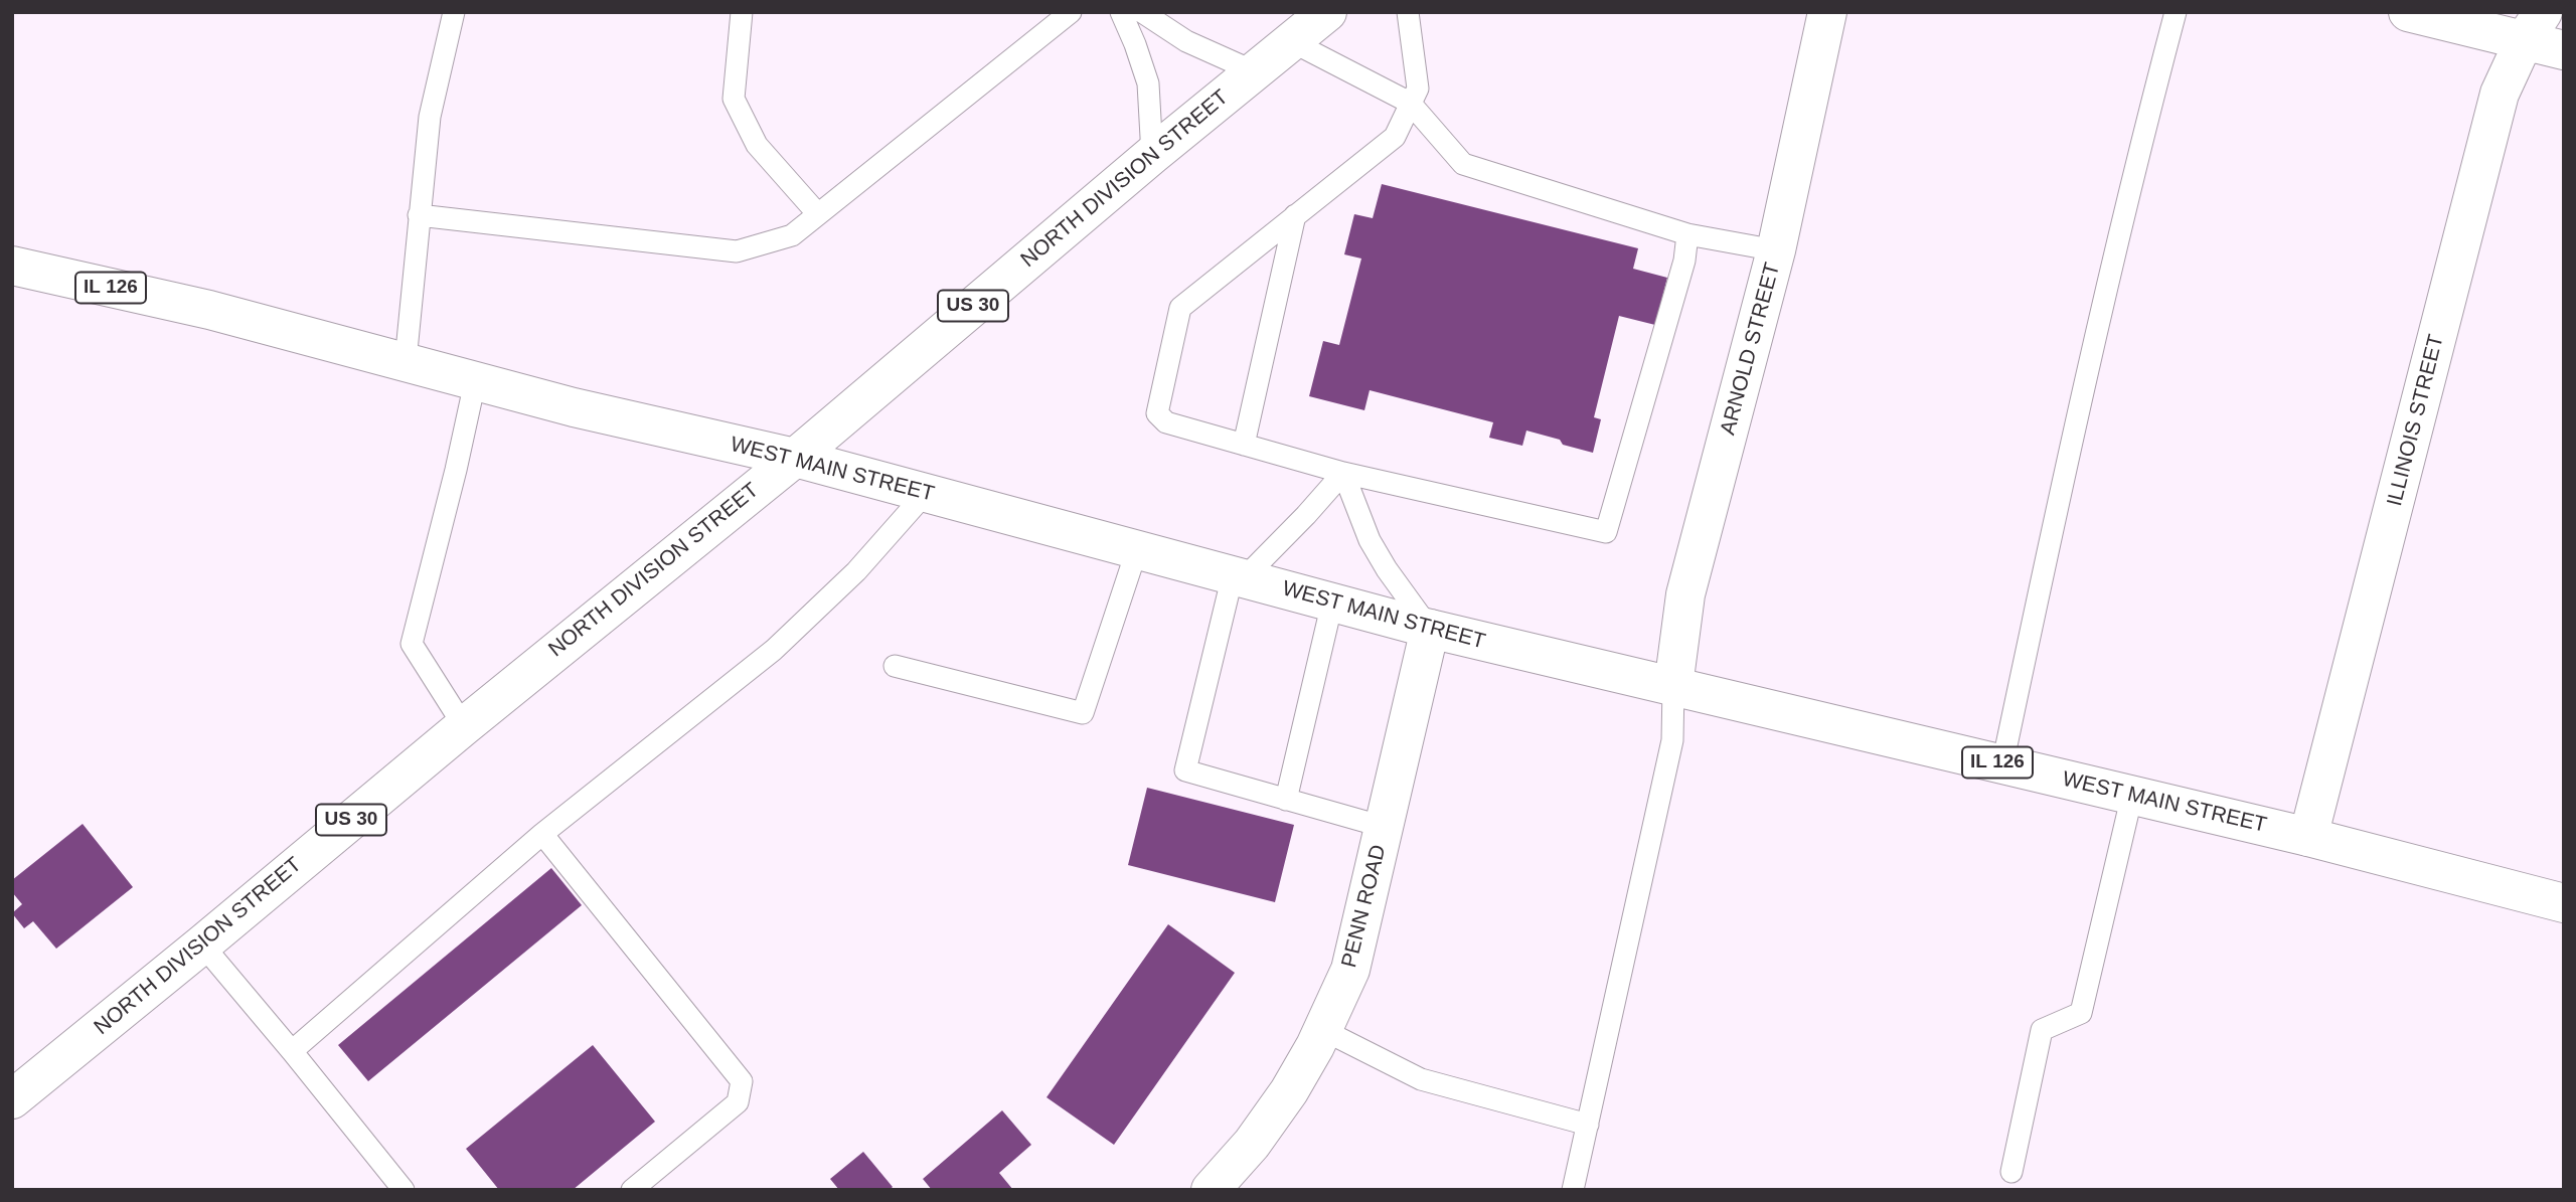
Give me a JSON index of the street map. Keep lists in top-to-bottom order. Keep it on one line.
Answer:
{"streets":{"main road":["NORTH DIVISION STREET","IL 126","US 30","ARNOLD STREET","ILLINOIS STREET","WEST MAIN STREET","PENN ROAD"]},"crossings":[["NORTH DIVISION STREET","WEST MAIN STREET"],["ARNOLD STREET","WEST MAIN STREET"],["ILLINOIS STREET","WEST MAIN STREET"],["WEST MAIN STREET","PENN ROAD"]]}
